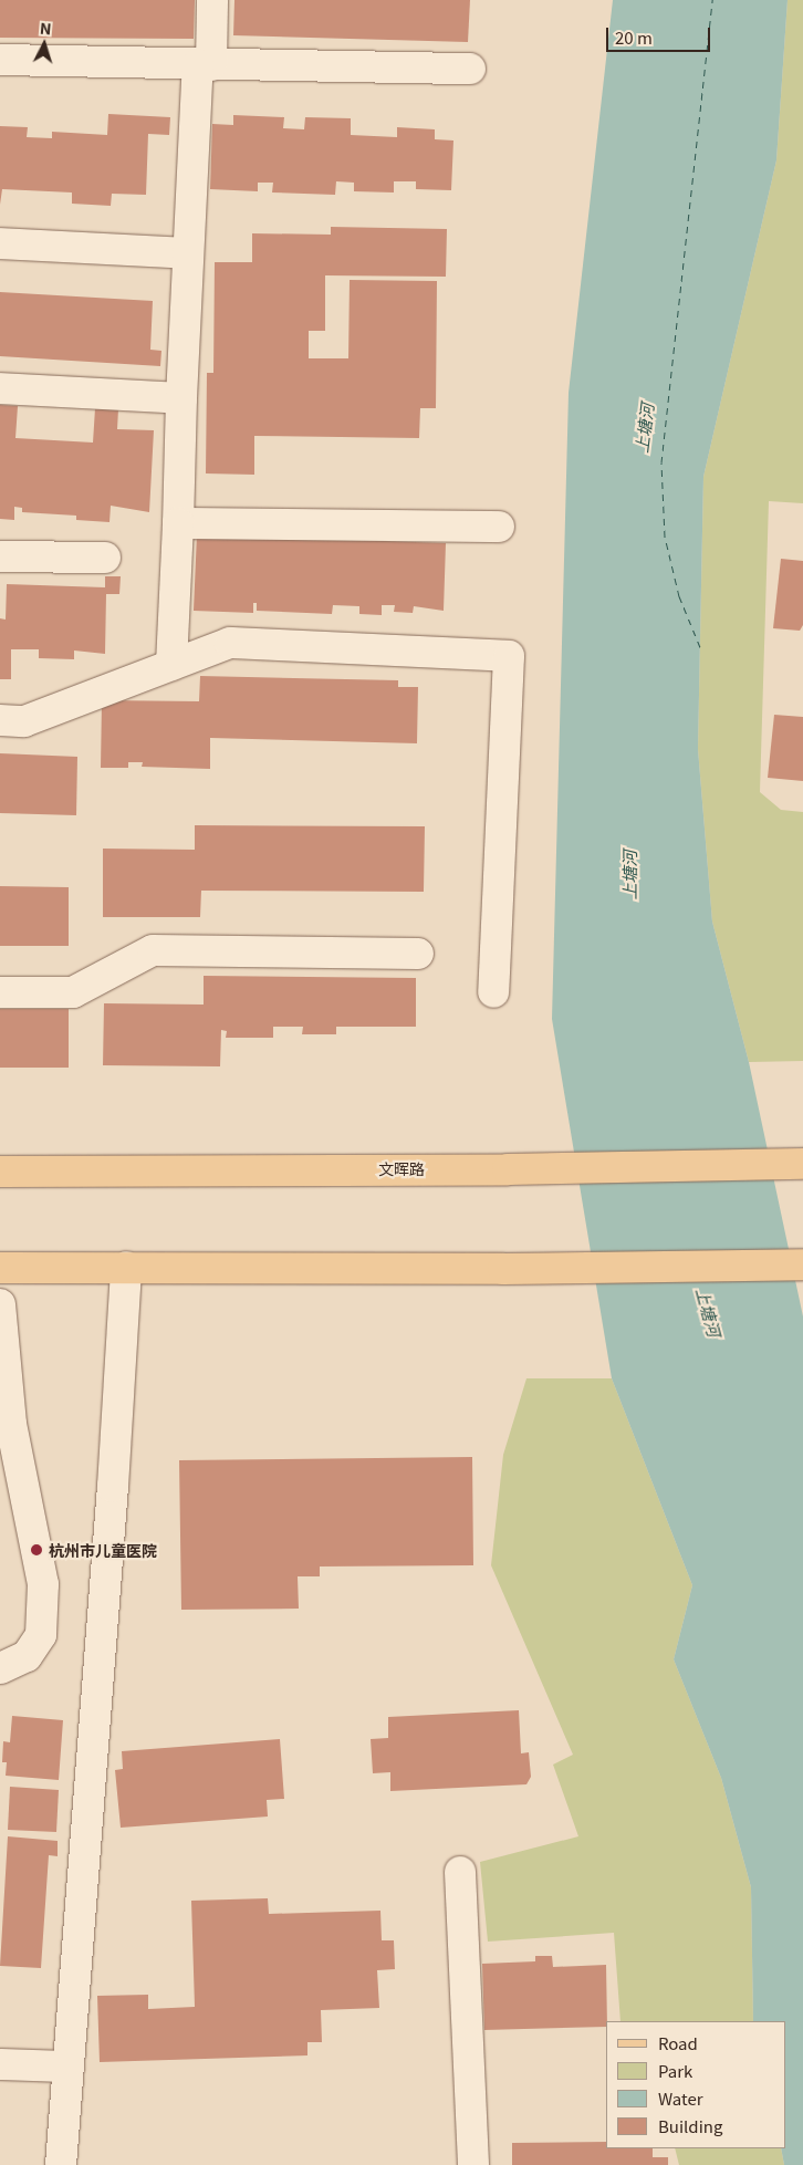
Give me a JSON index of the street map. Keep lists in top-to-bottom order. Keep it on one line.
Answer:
{"streets":{"main road":["文晖路"]},"water":["上塘河"],"places":["杭州市儿童医院"],"legend":["Road","Park","Water","Building"],"scale_bar":"20 m","north":"top"}
